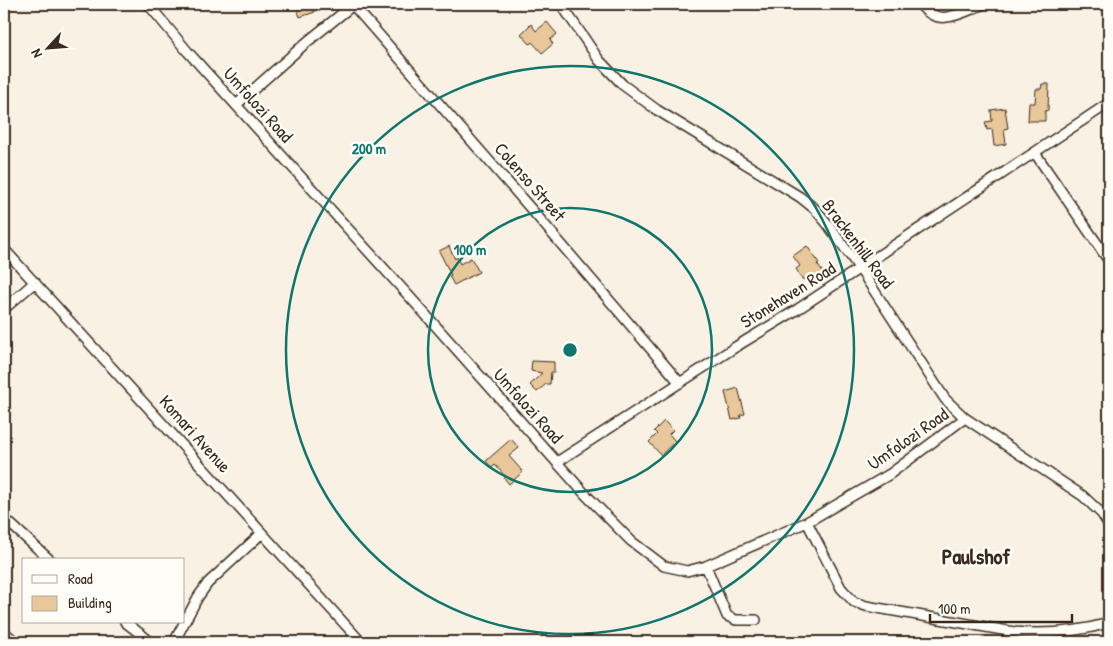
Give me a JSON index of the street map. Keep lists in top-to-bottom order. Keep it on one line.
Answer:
{"streets":{"street":["Umfolozi Road","Colenso Street","Brackenhill Road","Stonehaven Road","Komari Avenue"]},"crossings":[["Umfolozi Road","Brackenhill Road"],["Umfolozi Road","Stonehaven Road"],["Colenso Street","Stonehaven Road"],["Brackenhill Road","Stonehaven Road"]],"districts":["Paulshof"],"legend":["Road","Building"],"scale_bar":"100 m","north":"bottom left","rings":["200 m","100 m"]}
